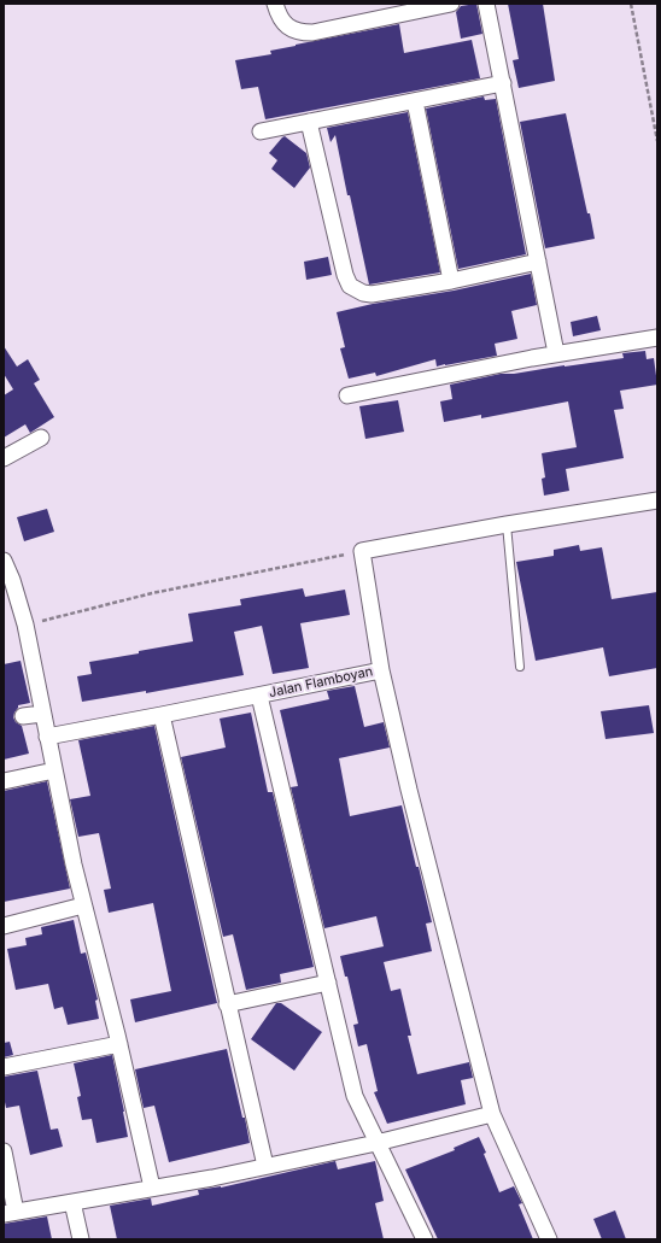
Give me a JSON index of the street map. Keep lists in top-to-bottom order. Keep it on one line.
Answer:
{"streets":{"street":["Jalan Flamboyan"]}}
